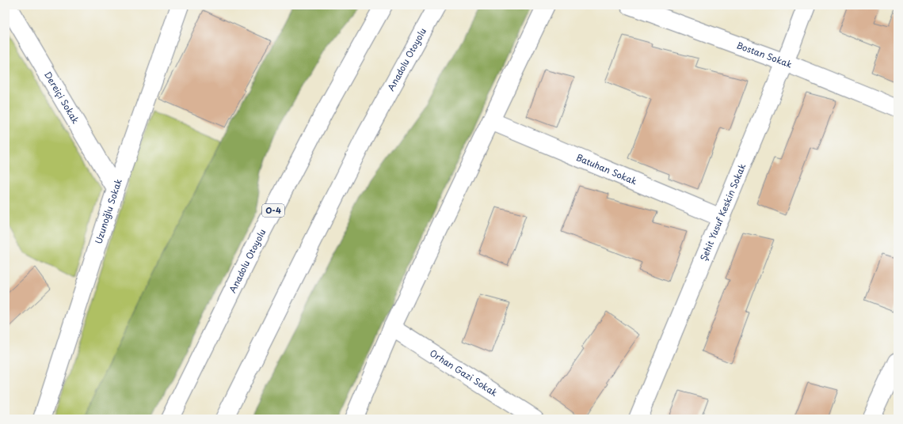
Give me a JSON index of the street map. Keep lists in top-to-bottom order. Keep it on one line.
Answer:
{"streets":{"main road":["Bostan Sokak","Anadolu Otoyolu","Dereiçi Sokak","Batuhan Sokak","O-4","Uzunoğlu Sokak","Şehit Yusuf Keskin Sokak","Orhan Gazi Sokak"]},"crossings":[["Bostan Sokak","Şehit Yusuf Keskin Sokak"],["Dereiçi Sokak","Uzunoğlu Sokak"],["Batuhan Sokak","Şehit Yusuf Keskin Sokak"]]}
